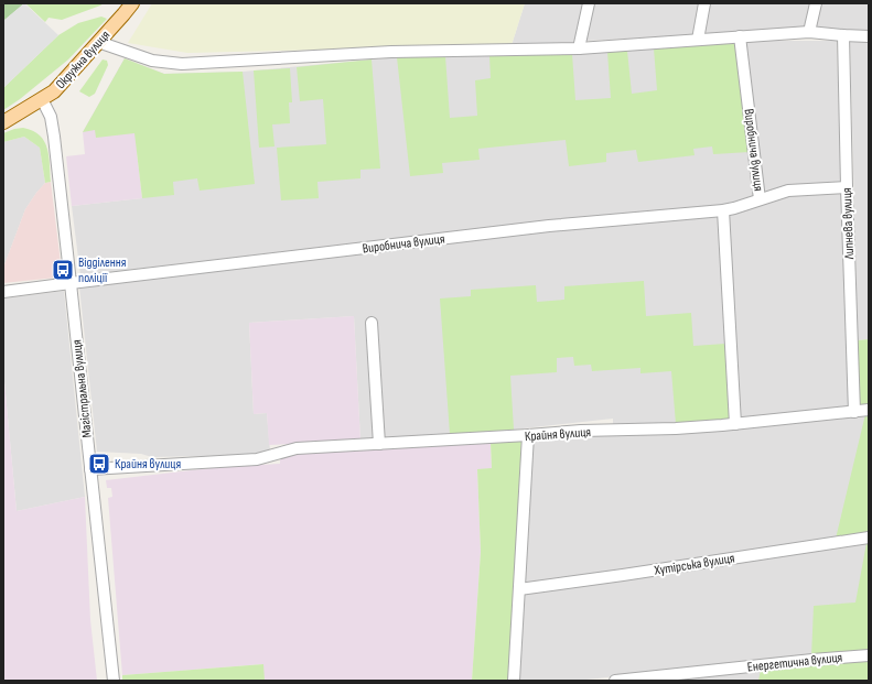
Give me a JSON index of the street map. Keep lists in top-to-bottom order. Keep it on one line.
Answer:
{"streets":{"main road":["Окружна вулиця"],"street":["Виробнича вулиця","Липнева вулиця","Магістральна вулиця","Крайня вулиця","Хутірська вулиця","Енергетична вулиця"]},"crossings":[["Окружна вулиця","Магістральна вулиця"],["Виробнича вулиця","Магістральна вулиця"],["Липнева вулиця","Крайня вулиця"],["Магістральна вулиця","Крайня вулиця"]],"places":{"bus stop":["Відділення поліції","Крайня вулиця"]}}
